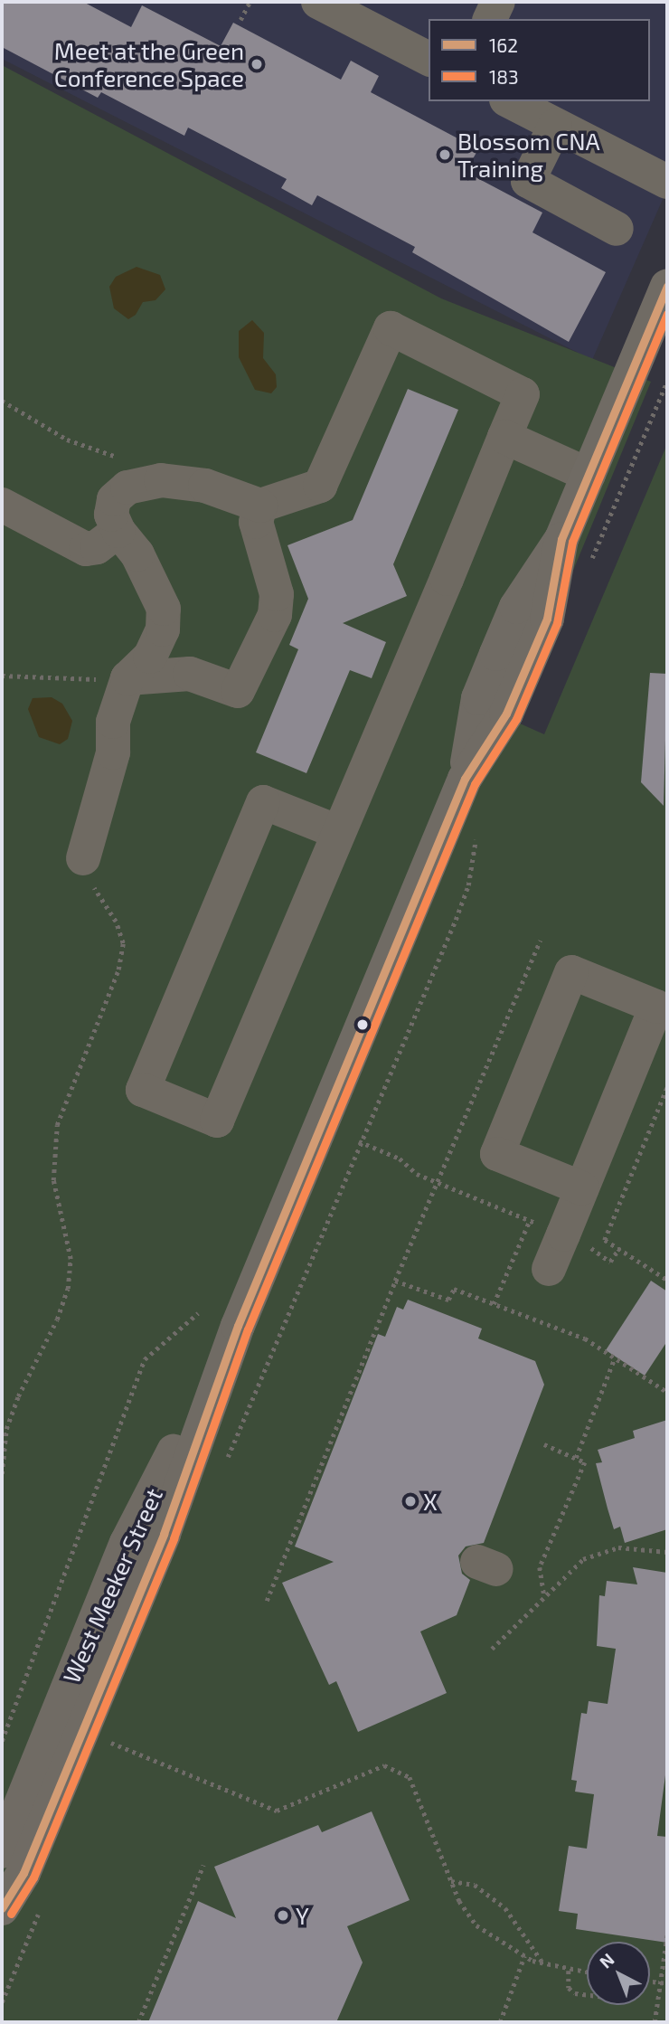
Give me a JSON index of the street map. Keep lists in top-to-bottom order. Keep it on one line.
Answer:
{"streets":{"main road":["West Meeker Street"]},"places":["Meet at the Green Conference Space","Blossom CNA Training","X","Y"],"lines":["transit line 162","transit line 183"],"legend":["162","183"],"north":"top left"}
